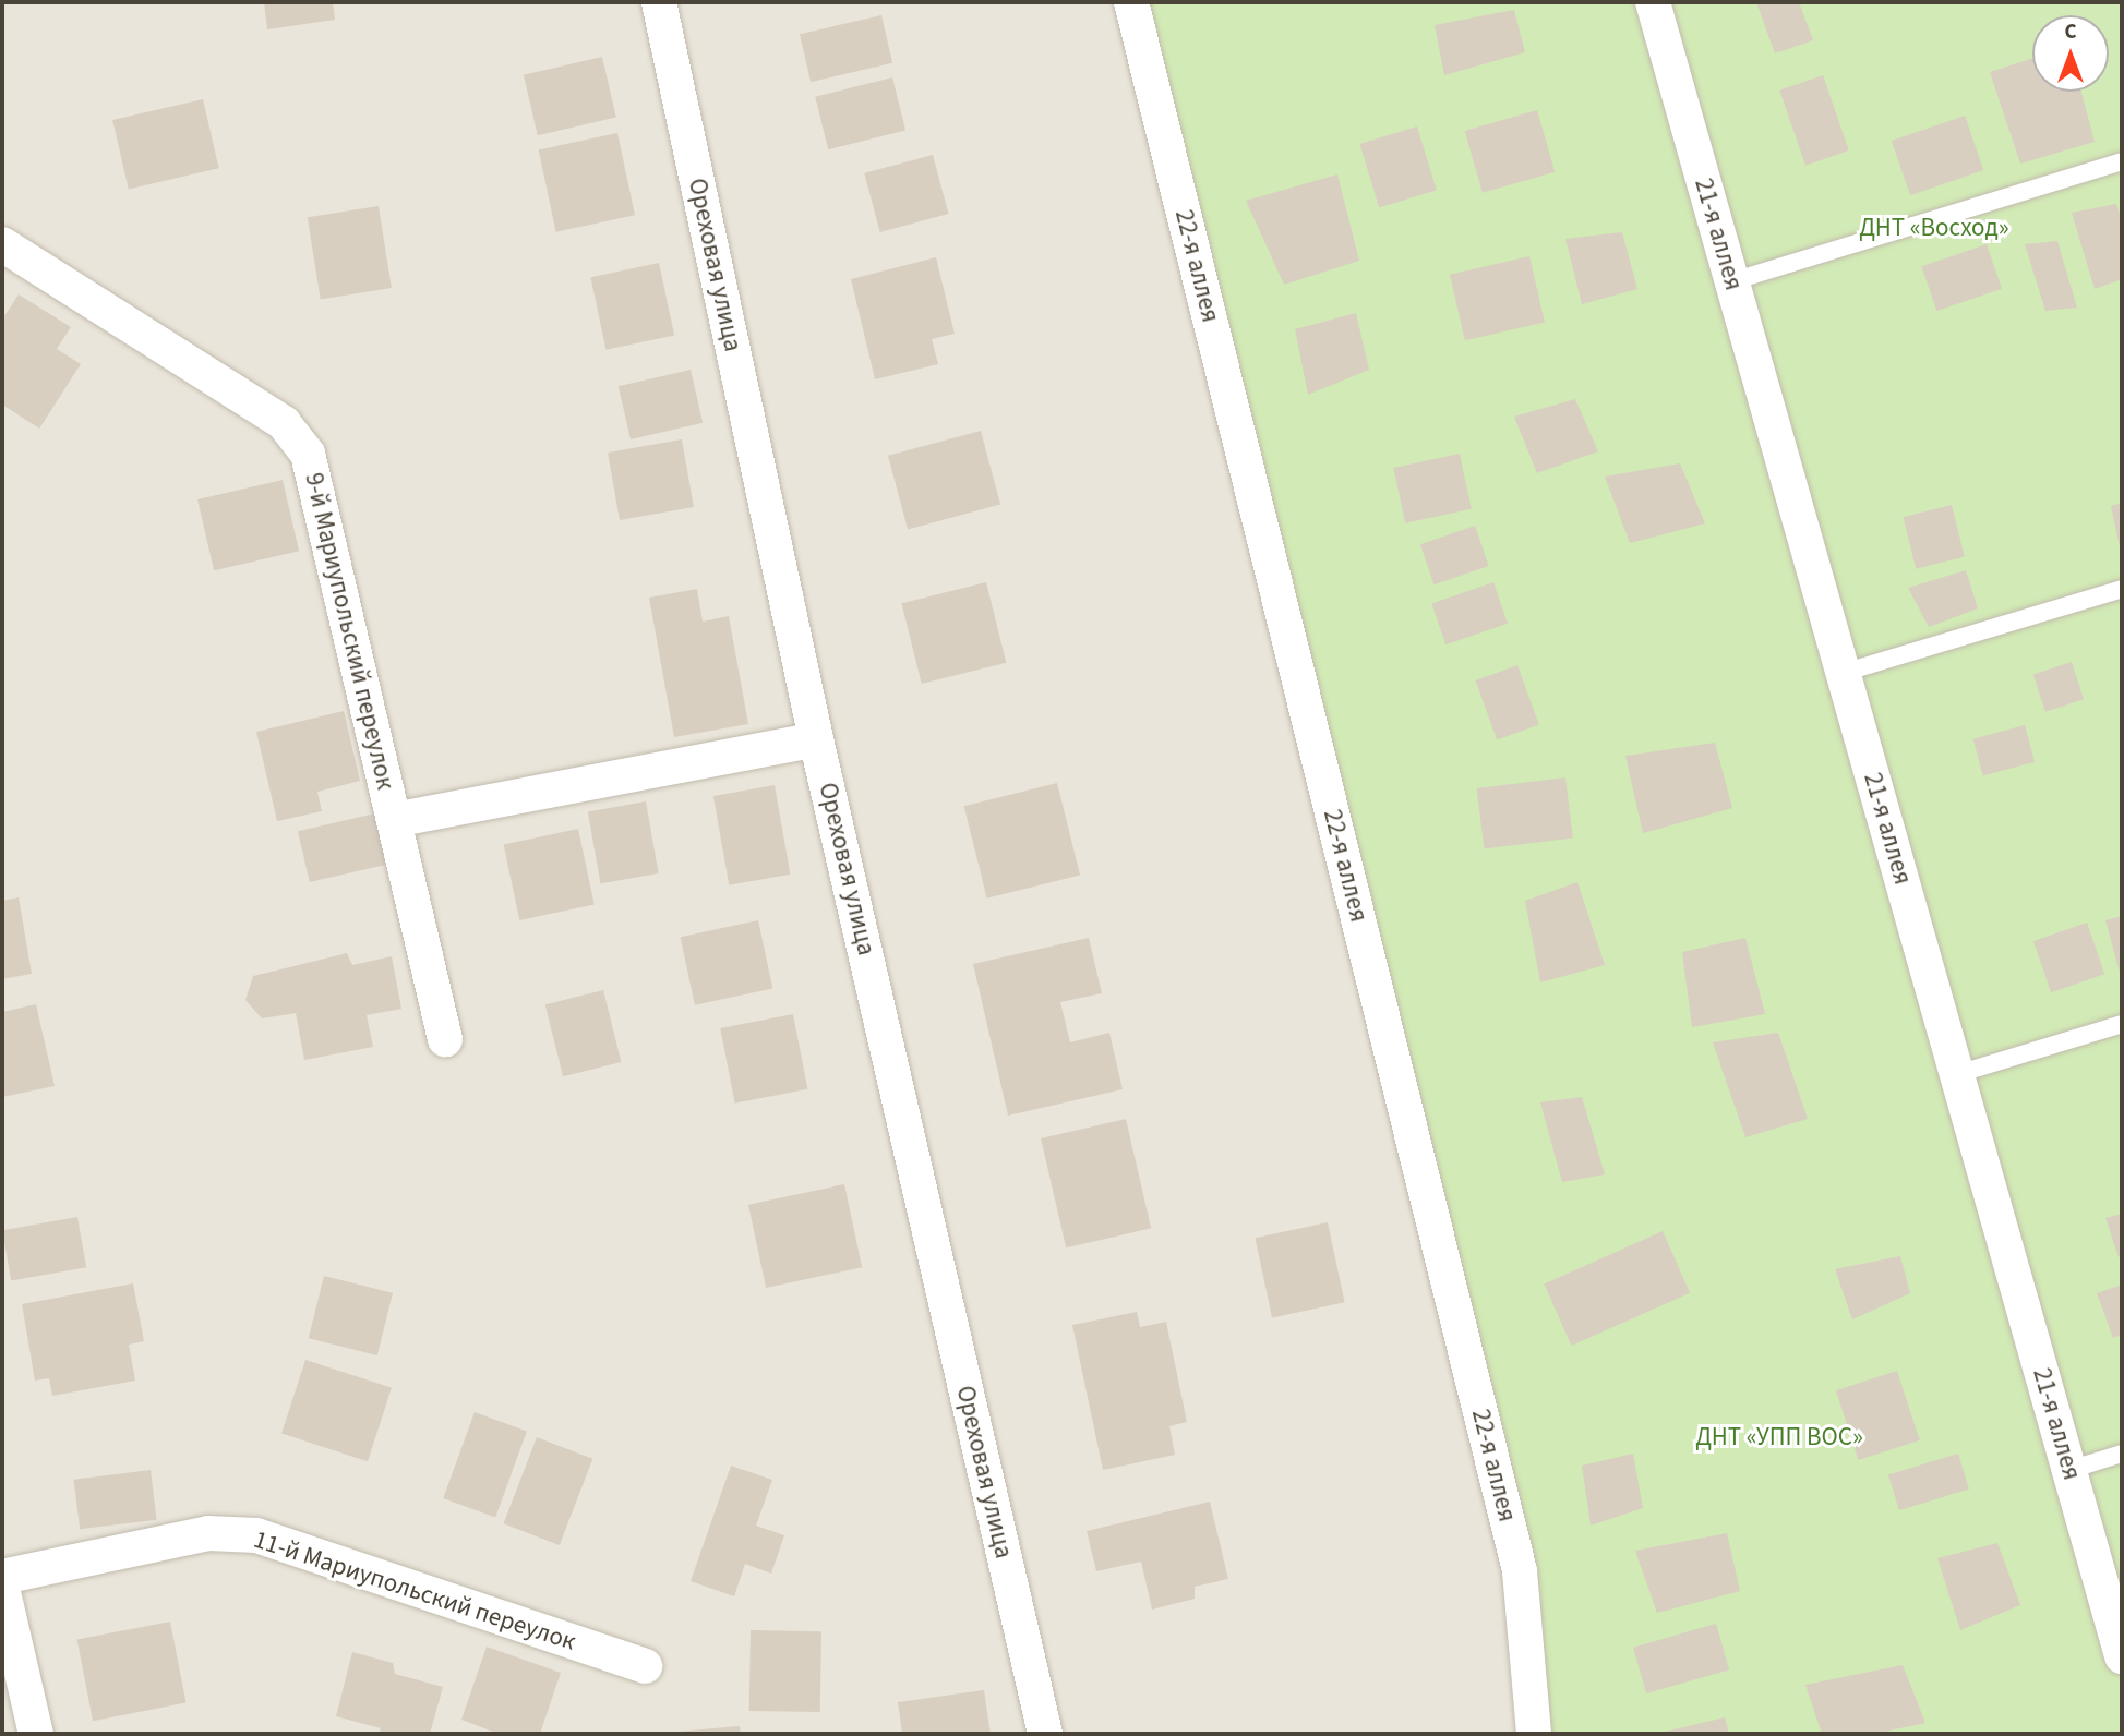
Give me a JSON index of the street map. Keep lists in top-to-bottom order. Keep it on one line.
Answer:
{"streets":{"street":["21-я аллея","Ореховая улица","22-я аллея","9-й Мариупольский переулок","11-й Мариупольский переулок"]},"parks":["ДНТ «Восход»","ДНТ «УПП ВОС»"],"north":"top"}
